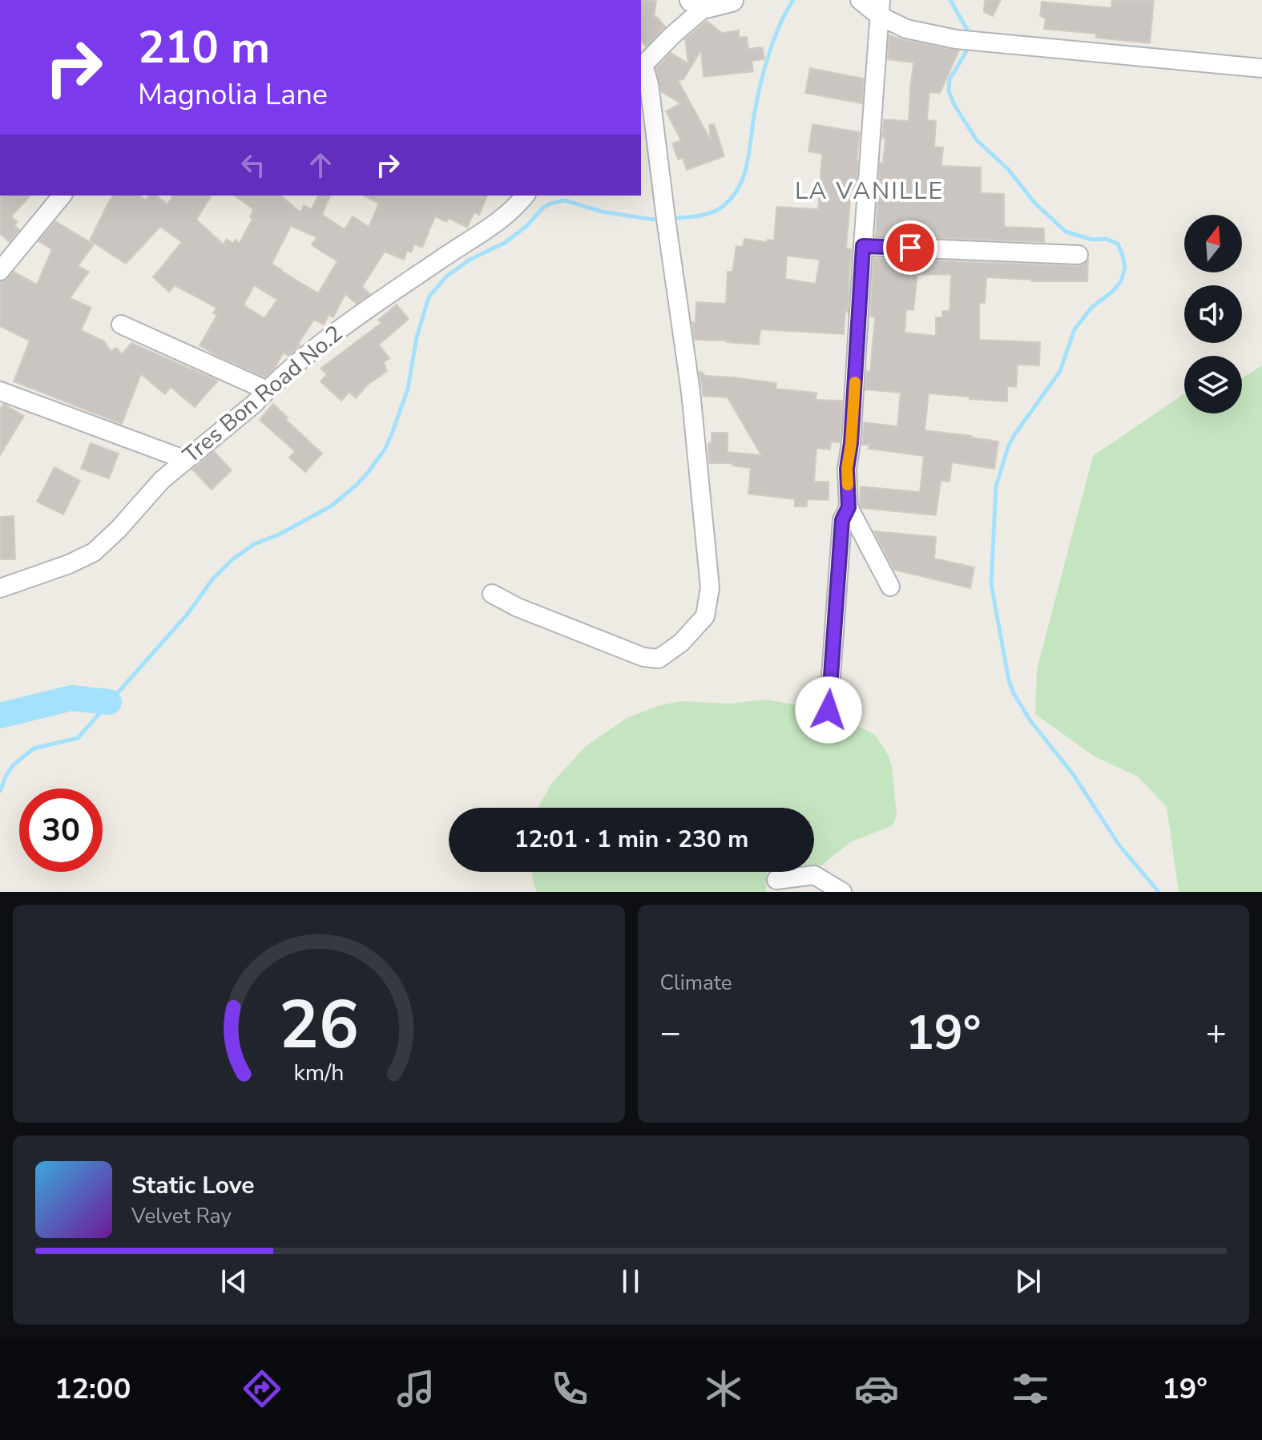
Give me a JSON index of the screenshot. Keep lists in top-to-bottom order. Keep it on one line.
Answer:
{"streets":{"street":["Tres Bon Road No.2"]},"districts":["LA VANILLE"],"north":"top","page":{"turn":["210 m","Magnolia Lane"],"limit":"30","trip":"12:01 · 1 min · 230 m","tile":"Climate","heat":["−","19°","+"],"song":["Static Love","Velvet Ray"],"tabs":["12:00","19°"],"gauge":["26","km/h"]}}
